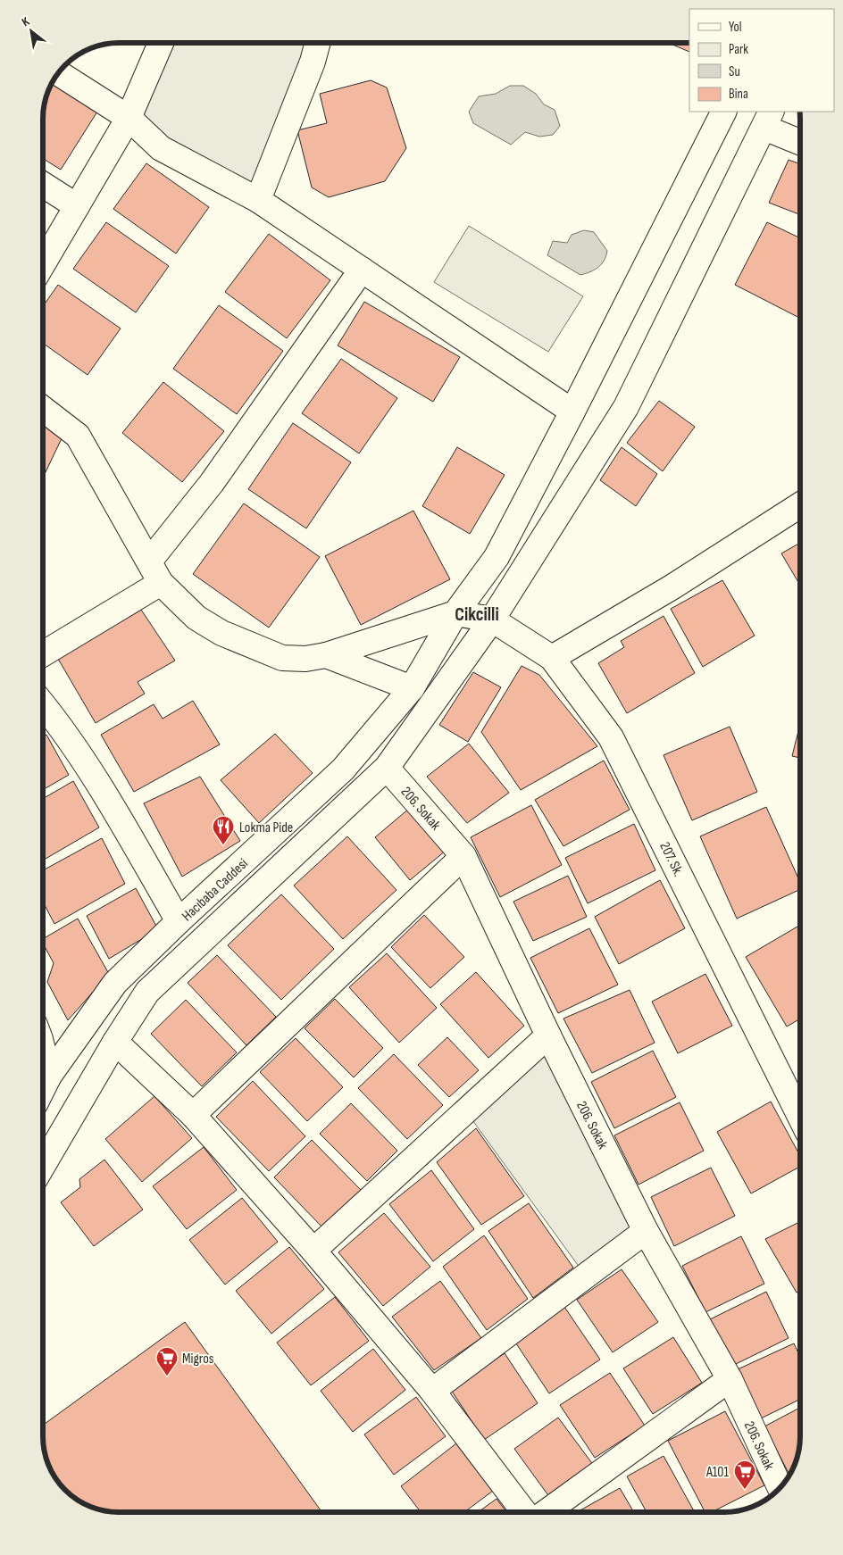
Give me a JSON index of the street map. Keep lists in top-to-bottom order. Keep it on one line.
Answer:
{"streets":{"street":["206. Sokak","207. Sk.","Hacıbaba Caddesi"]},"districts":["Cikcilli"],"places":{"restaurant":["Lokma Pide"],"supermarket":["Migros","A101"]},"legend":["Yol","Park","Su","Bina"],"north":"top left"}
